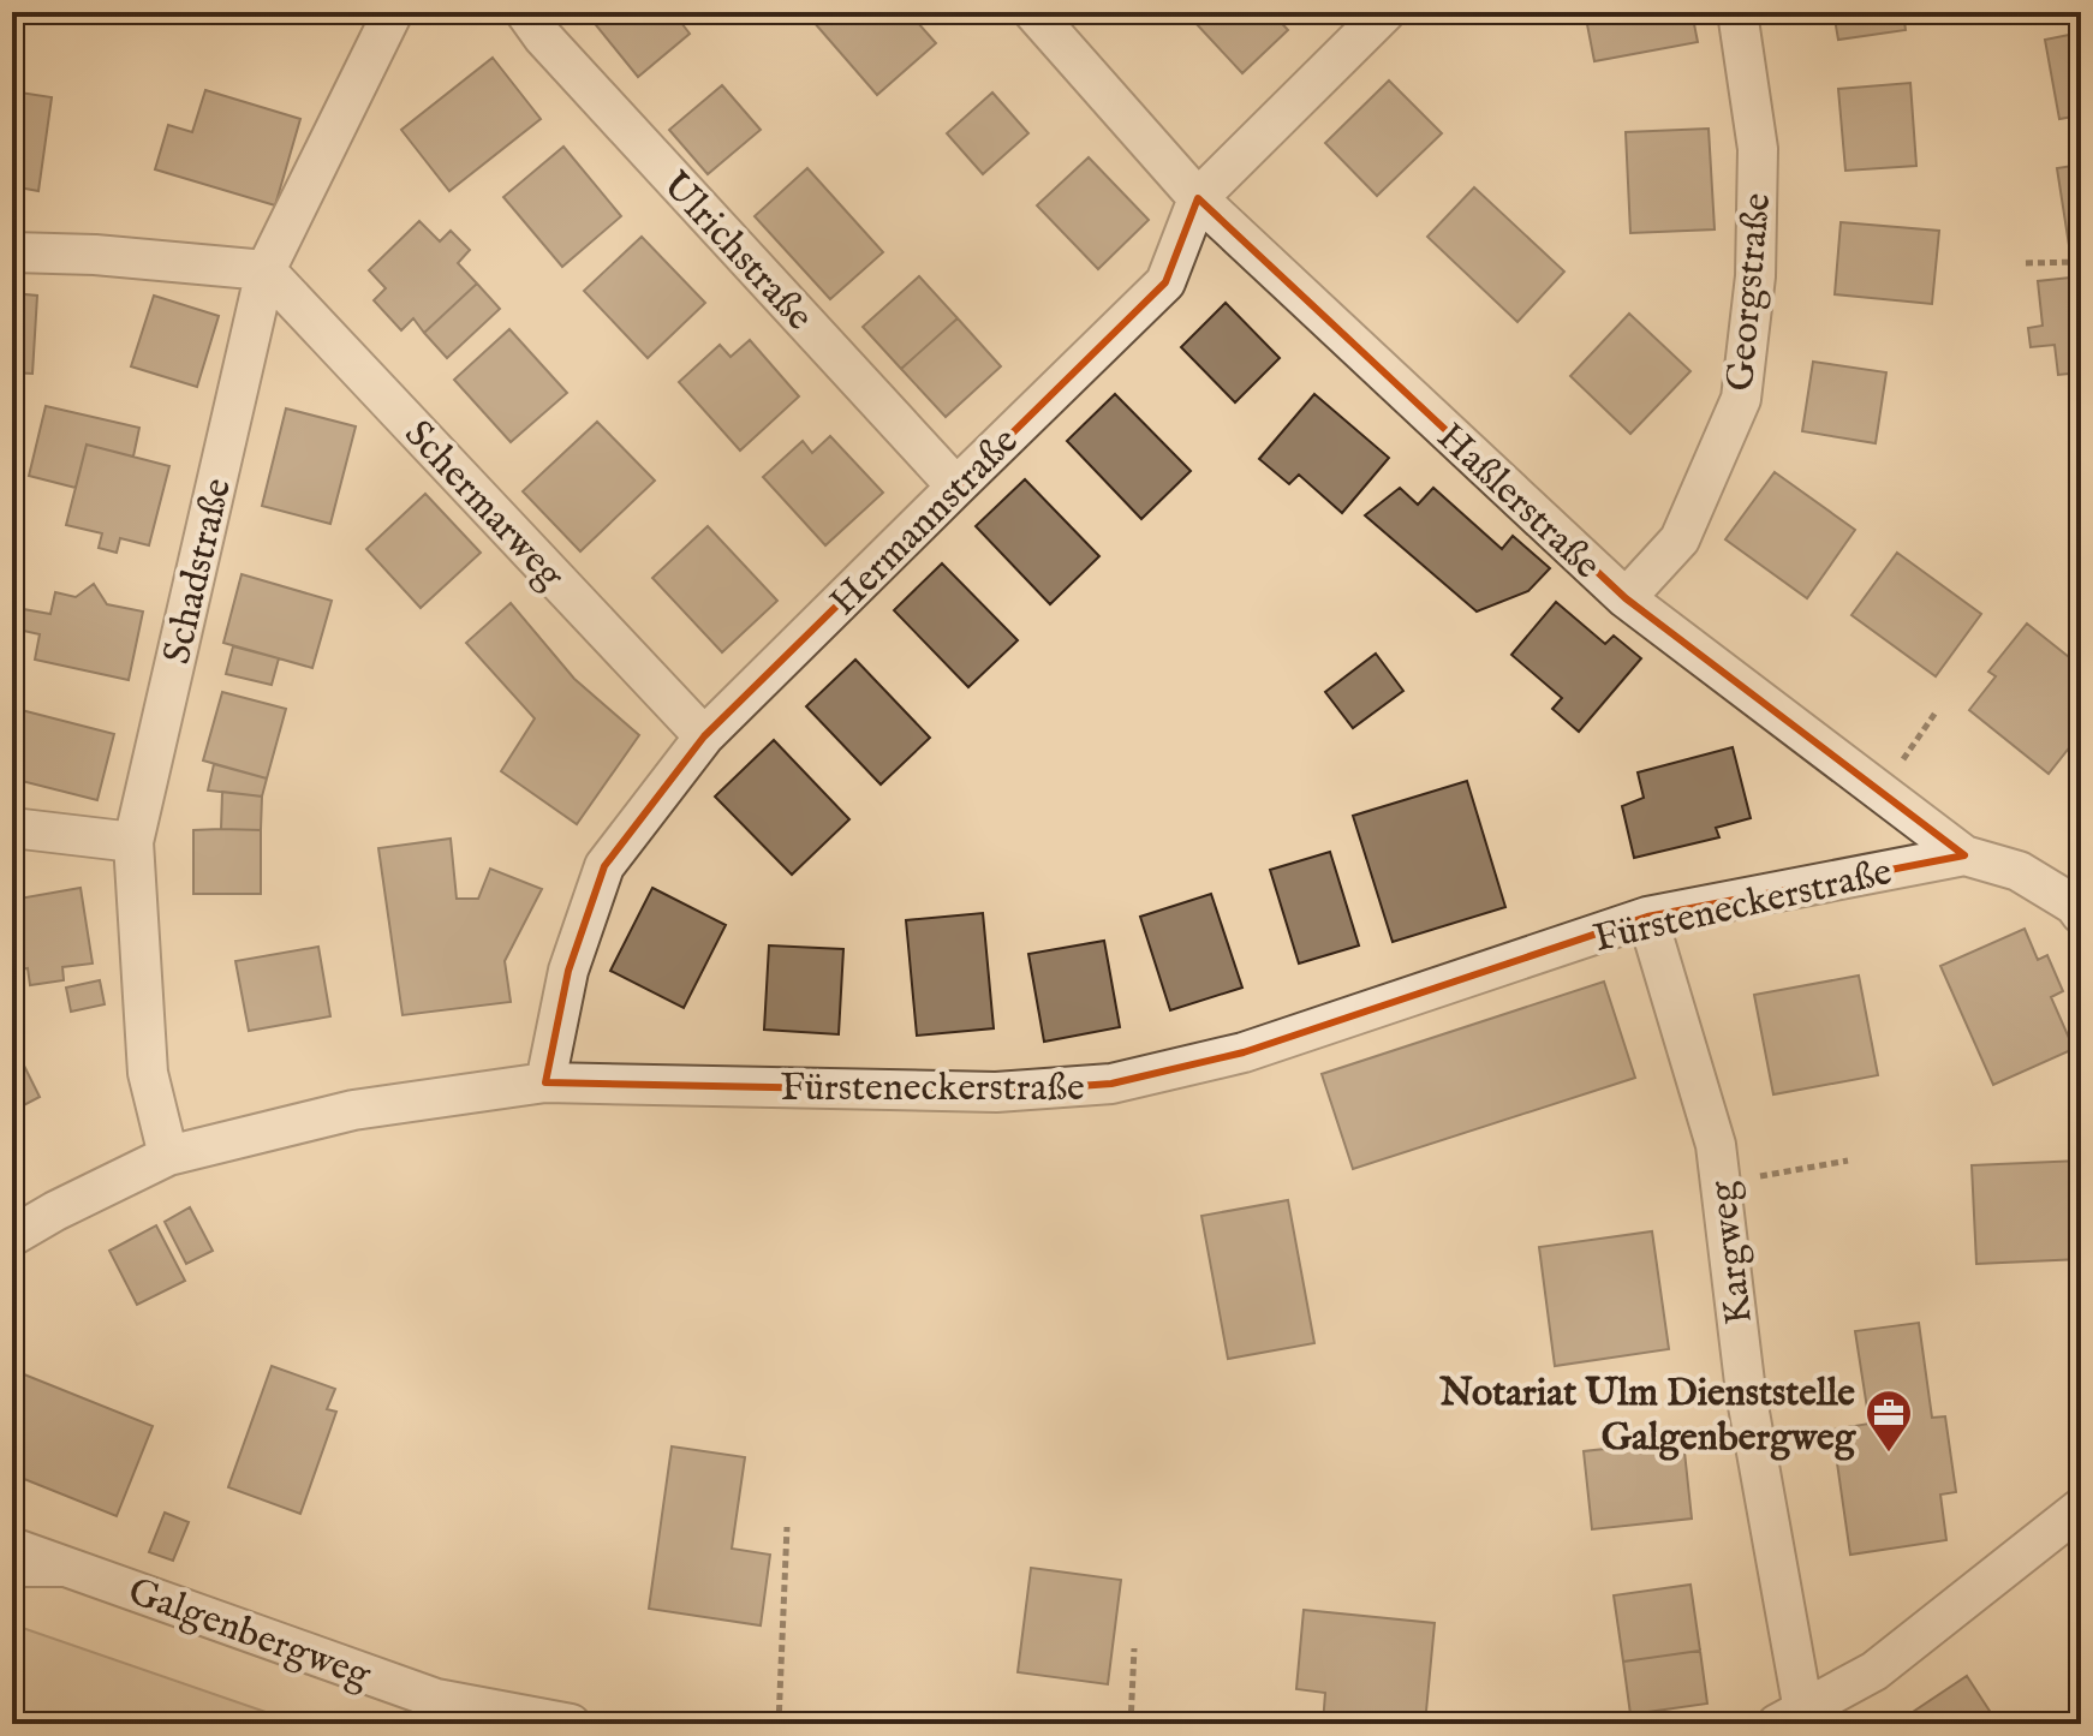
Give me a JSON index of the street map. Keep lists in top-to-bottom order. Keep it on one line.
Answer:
{"streets":{"street":["Ulrichstraße","Georgstraße","Haßlerstraße","Schermarweg","Hermannstraße","Schadstraße","Fürsteneckerstraße","Kargweg","Galgenbergweg"]},"crossings":[["Ulrichstraße","Hermannstraße"],["Georgstraße","Haßlerstraße"],["Haßlerstraße","Hermannstraße"],["Haßlerstraße","Fürsteneckerstraße"],["Schermarweg","Hermannstraße"],["Schermarweg","Schadstraße"],["Hermannstraße","Fürsteneckerstraße"],["Schadstraße","Fürsteneckerstraße"],["Fürsteneckerstraße","Kargweg"]],"places":{"office":["Notariat Ulm Dienststelle Galgenbergweg"]}}
